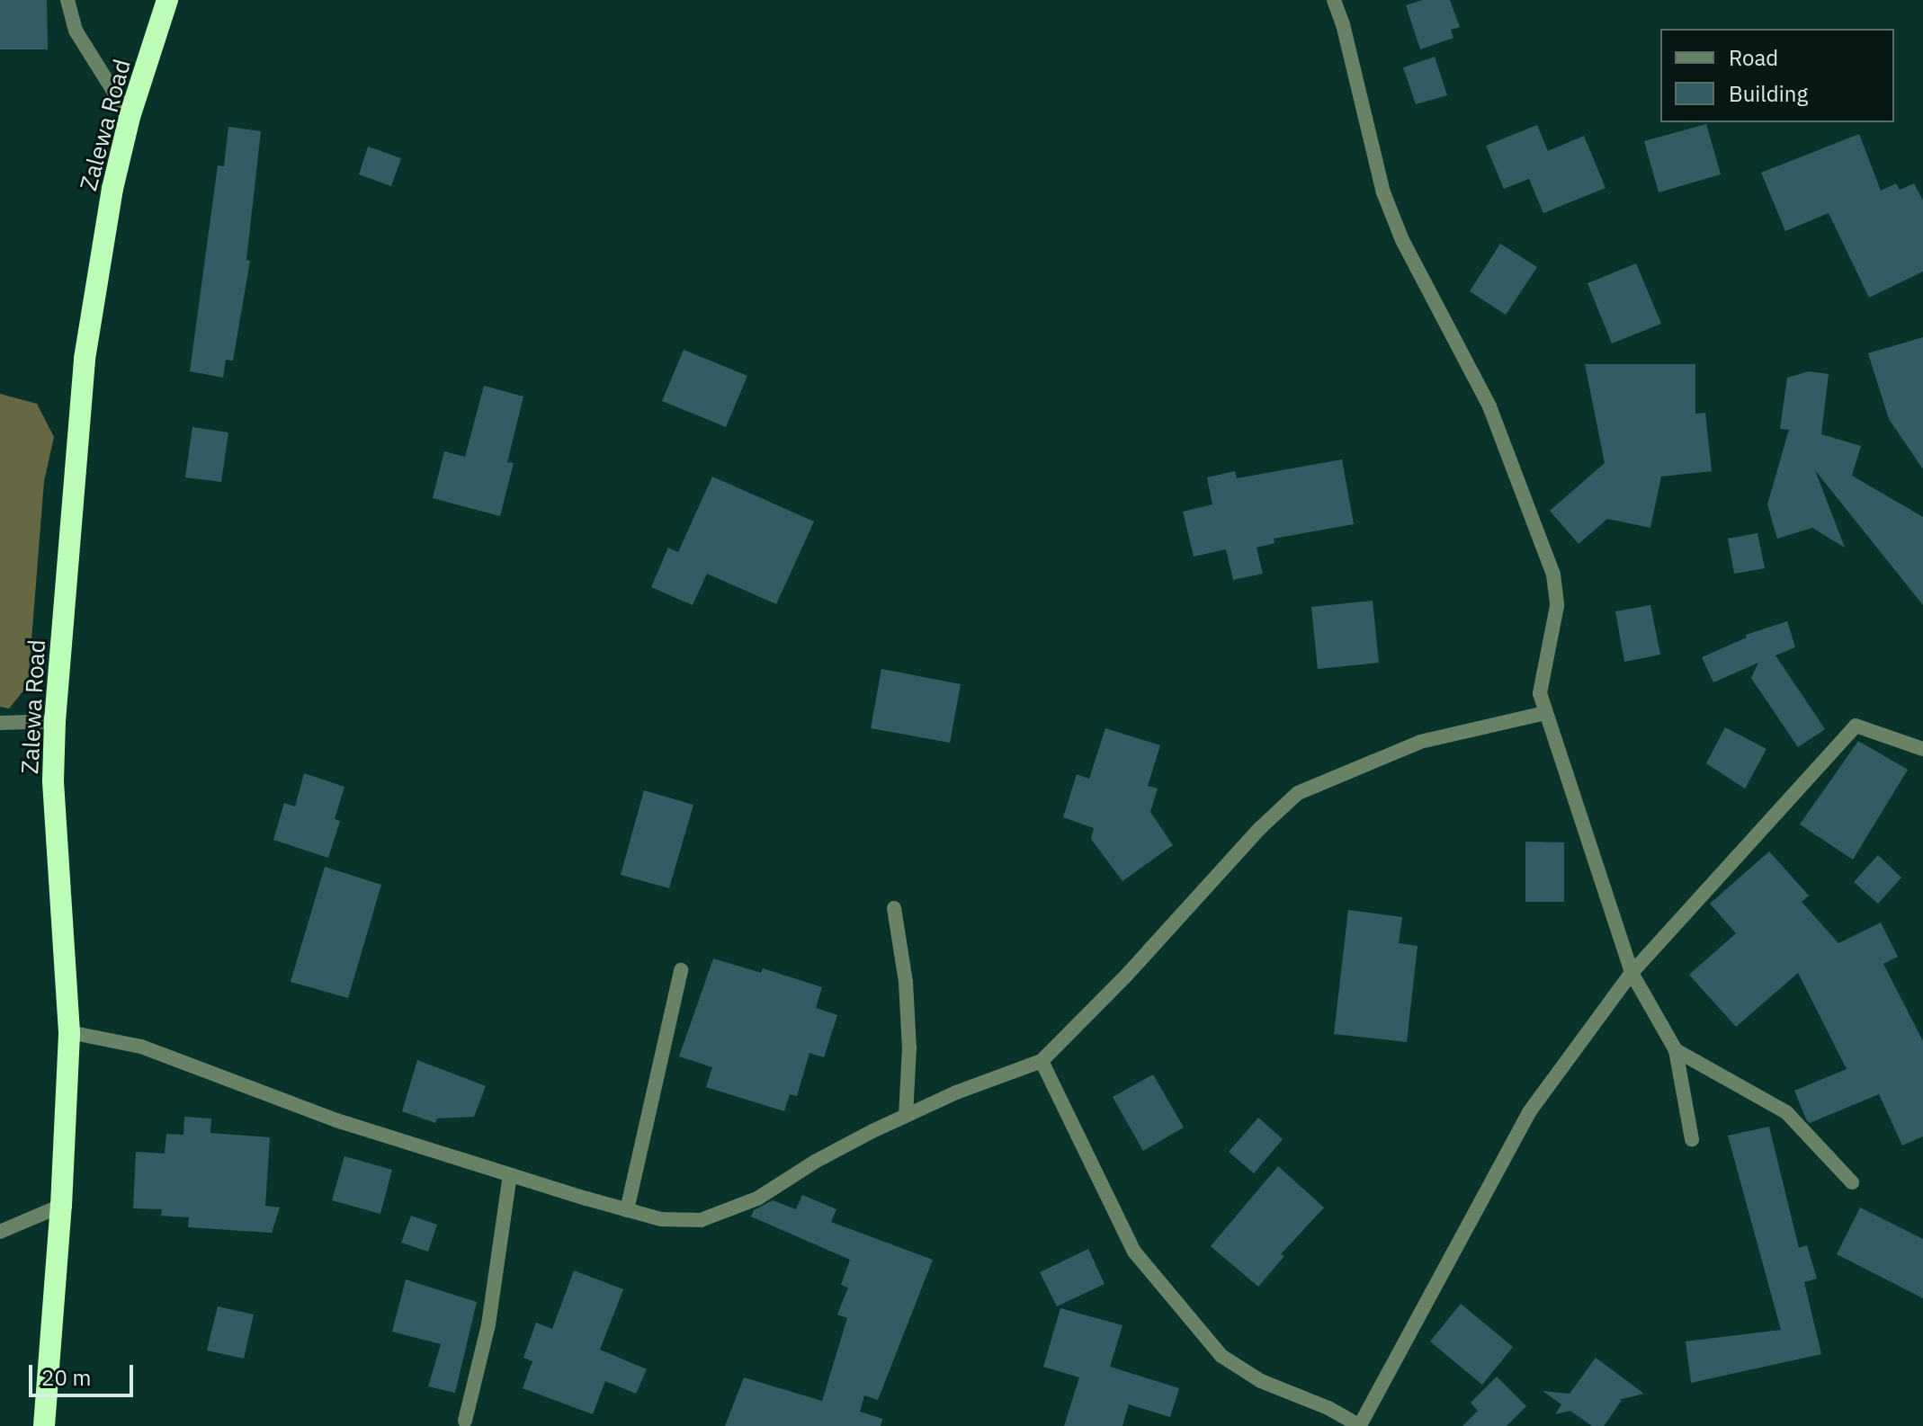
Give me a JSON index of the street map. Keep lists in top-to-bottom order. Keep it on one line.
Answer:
{"streets":{"highway":["Zalewa Road"]},"legend":["Road","Building"],"scale_bar":"20 m"}
